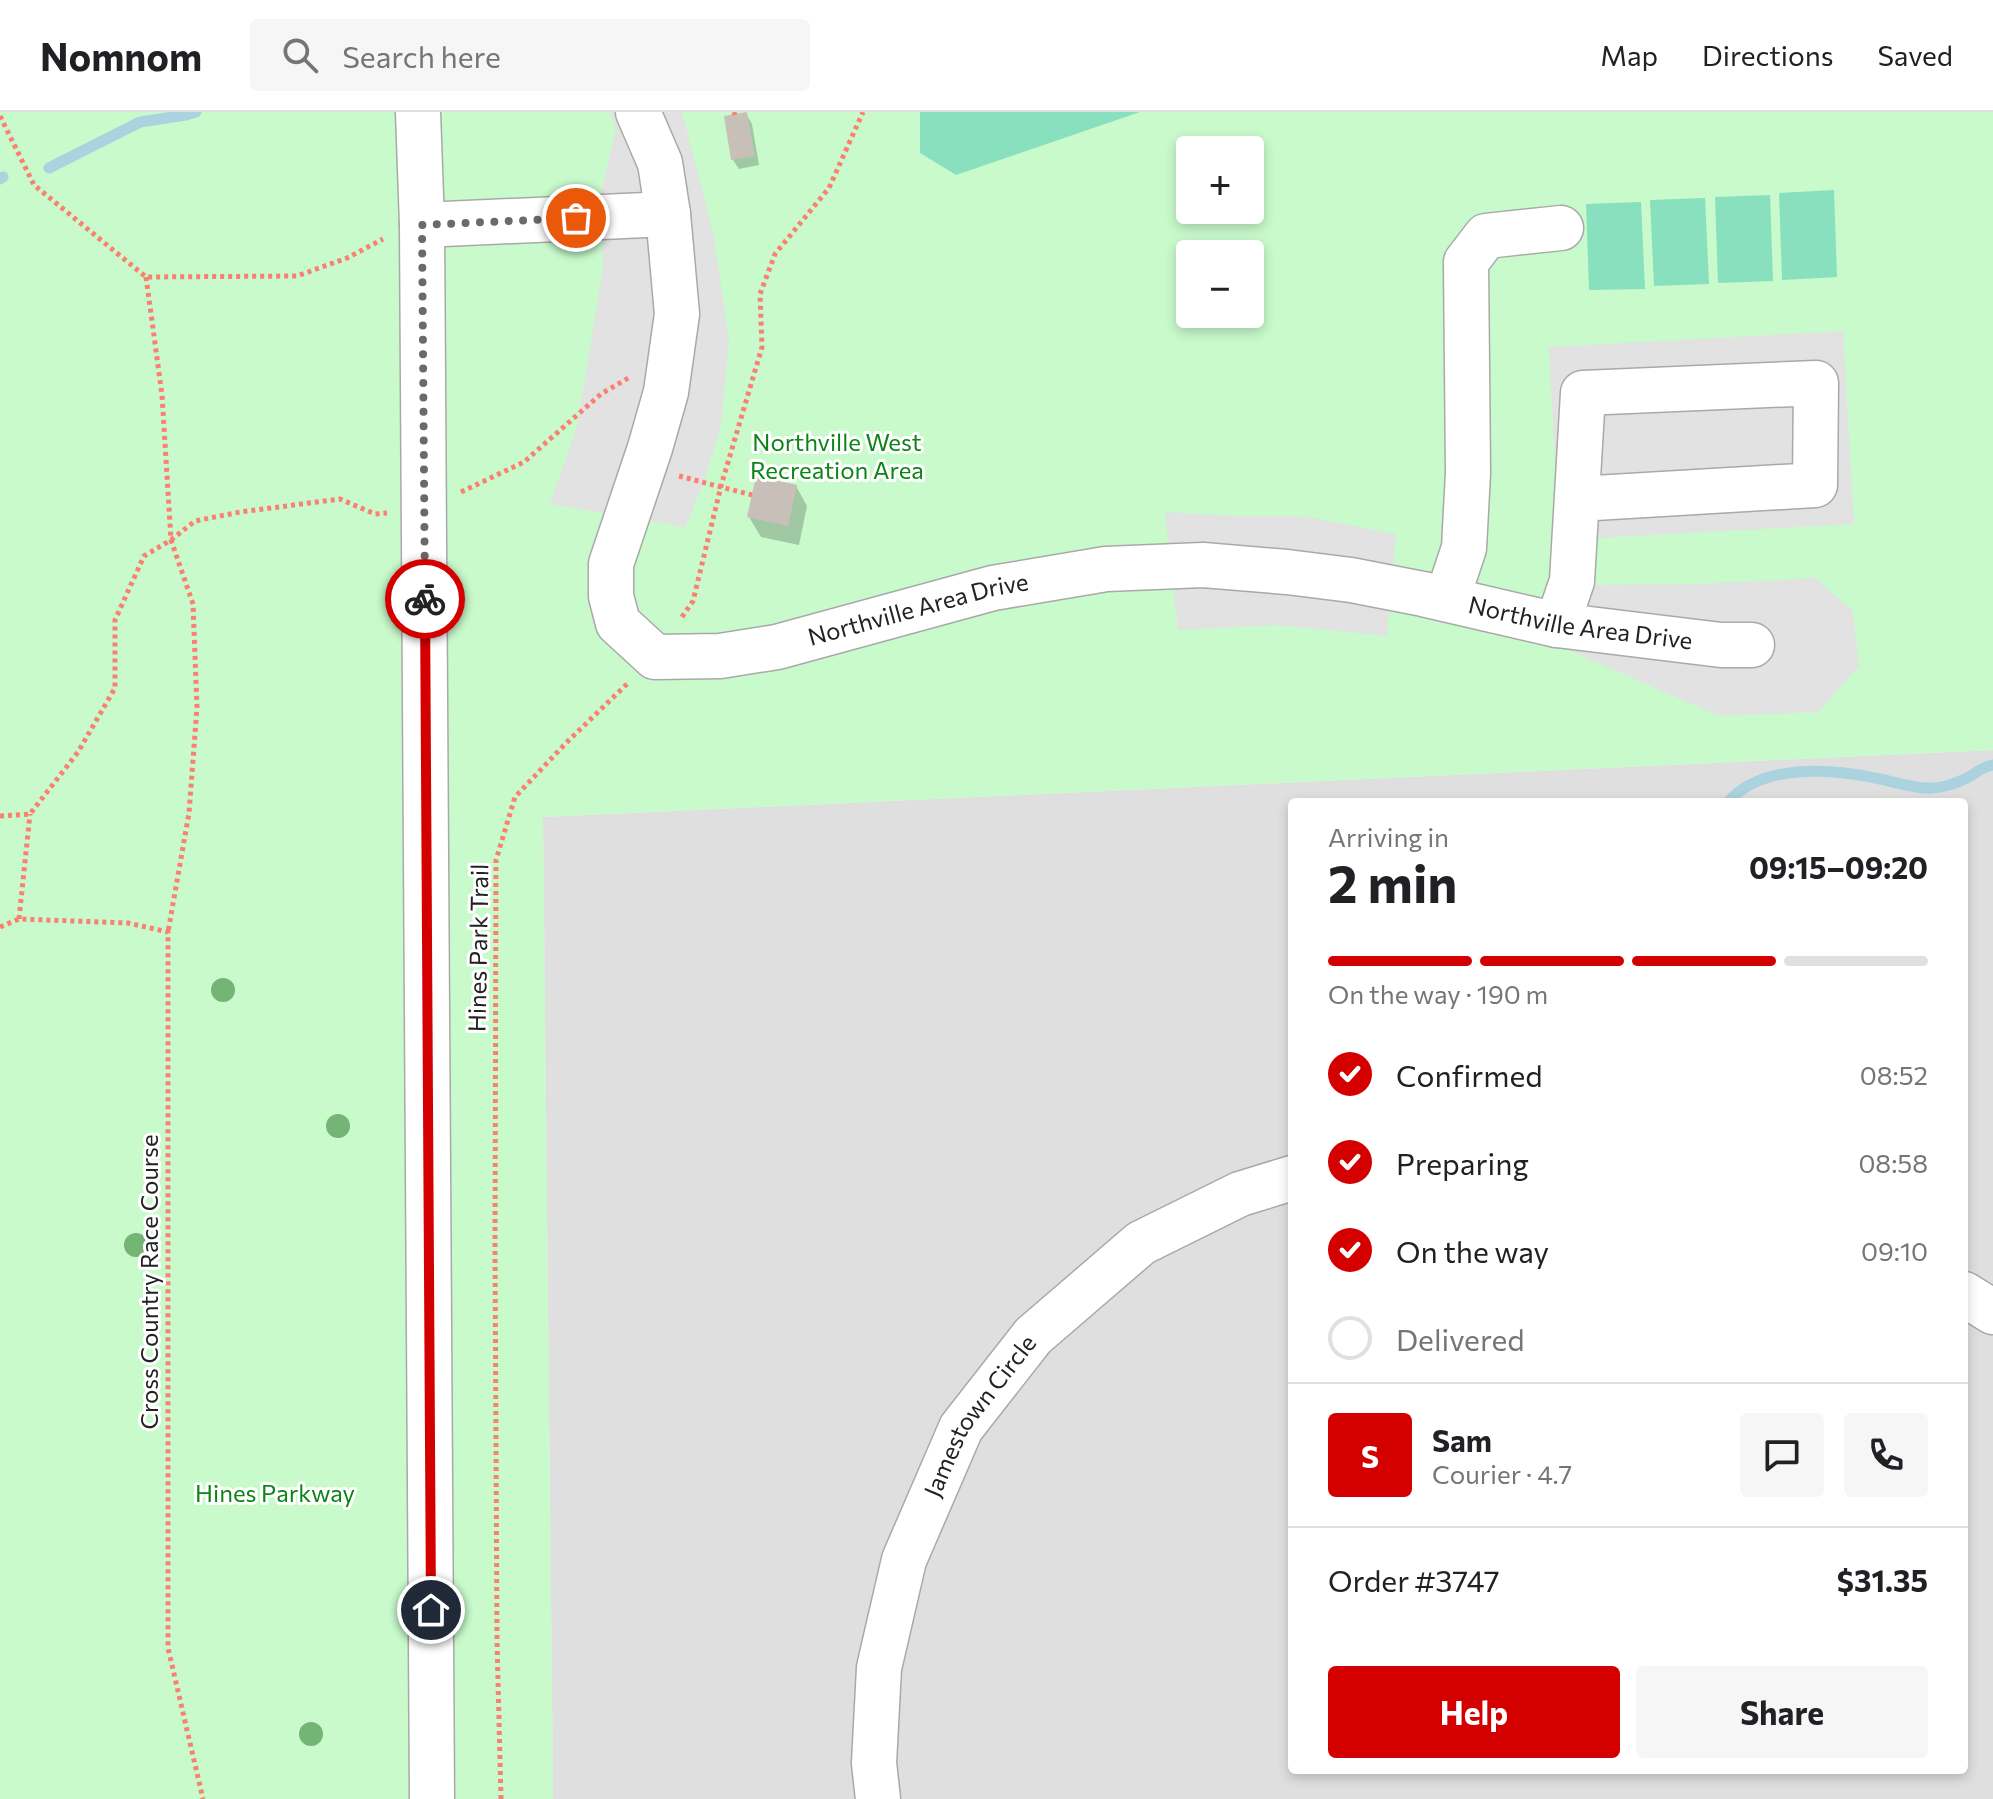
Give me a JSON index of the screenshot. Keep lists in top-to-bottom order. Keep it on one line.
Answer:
{"streets":{"street":["Northville Area Drive","Jamestown Circle"],"path":["Hines Park Trail","Cross Country Race Course"]},"crossings":[["Northville Area Drive","Hines Park Trail"]],"parks":["Northville West Recreation Area","Hines Parkway"],"page":{"header":"Nomnom","search":"Search here","nav":["Map","Directions","Saved"],"map_buttons":["+","−"],"heading":["2 min","Arriving in","09:15–09:20"],"panel":["Sam","Courier · 4.7","Order #3747","$31.35"],"bar":"On the way · 190 m","list":[["Confirmed","08:52"],["Preparing","08:58"],["On the way","09:10"],"Delivered"],"round":"S","buttons":["Help","Share"]}}
